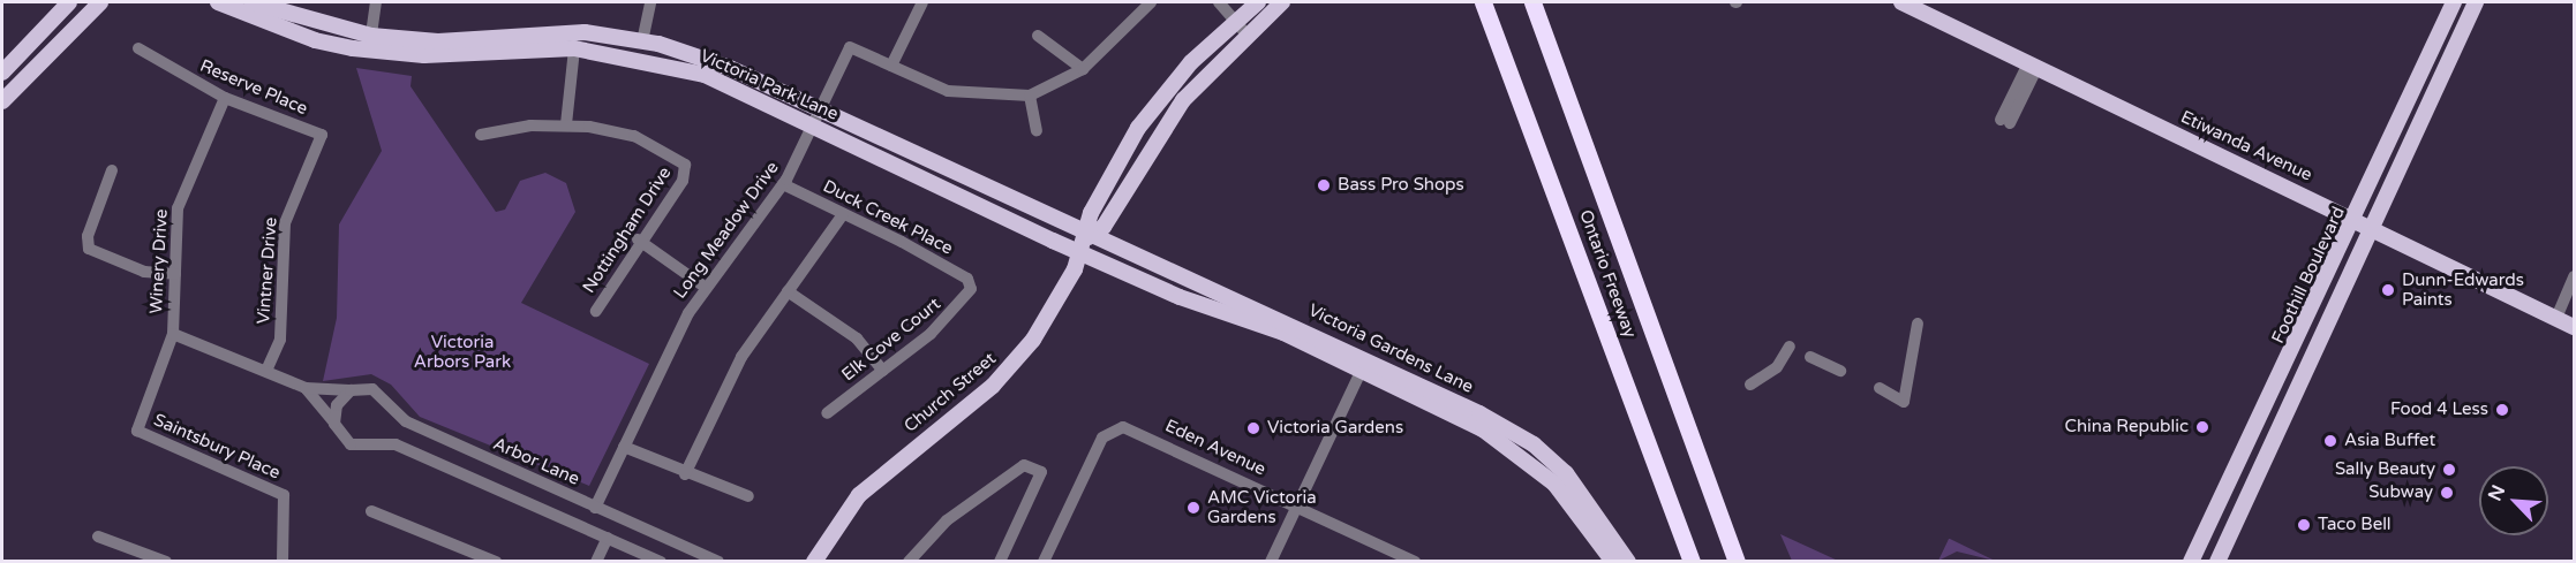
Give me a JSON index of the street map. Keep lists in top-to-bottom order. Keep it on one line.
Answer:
{"streets":{"highway":["Ontario Freeway"],"main road":["Victoria Park Lane","Etiwanda Avenue","Foothill Boulevard","Victoria Gardens Lane","Church Street"],"street":["Reserve Place","Duck Creek Place","Nottingham Drive","Long Meadow Drive","Winery Drive","Vintner Drive","Elk Cove Court","Saintsbury Place","Eden Avenue","Arbor Lane"]},"crossings":[["Victoria Park Lane","Long Meadow Drive"],["Victoria Park Lane","Victoria Gardens Lane"],["Victoria Park Lane","Church Street"],["Reserve Place","Winery Drive"],["Reserve Place","Vintner Drive"],["Etiwanda Avenue","Foothill Boulevard"],["Duck Creek Place","Long Meadow Drive"],["Duck Creek Place","Elk Cove Court"],["Long Meadow Drive","Arbor Lane"],["Winery Drive","Saintsbury Place"],["Winery Drive","Arbor Lane"],["Vintner Drive","Arbor Lane"],["Victoria Gardens Lane","Church Street"]],"parks":["Victoria Arbors Park"],"places":["Bass Pro Shops","Dunn-Edwards Paints","Food 4 Less","China Republic","Victoria Gardens","Asia Buffet","Sally Beauty","Subway","AMC Victoria Gardens","Taco Bell"],"north":"top left"}
